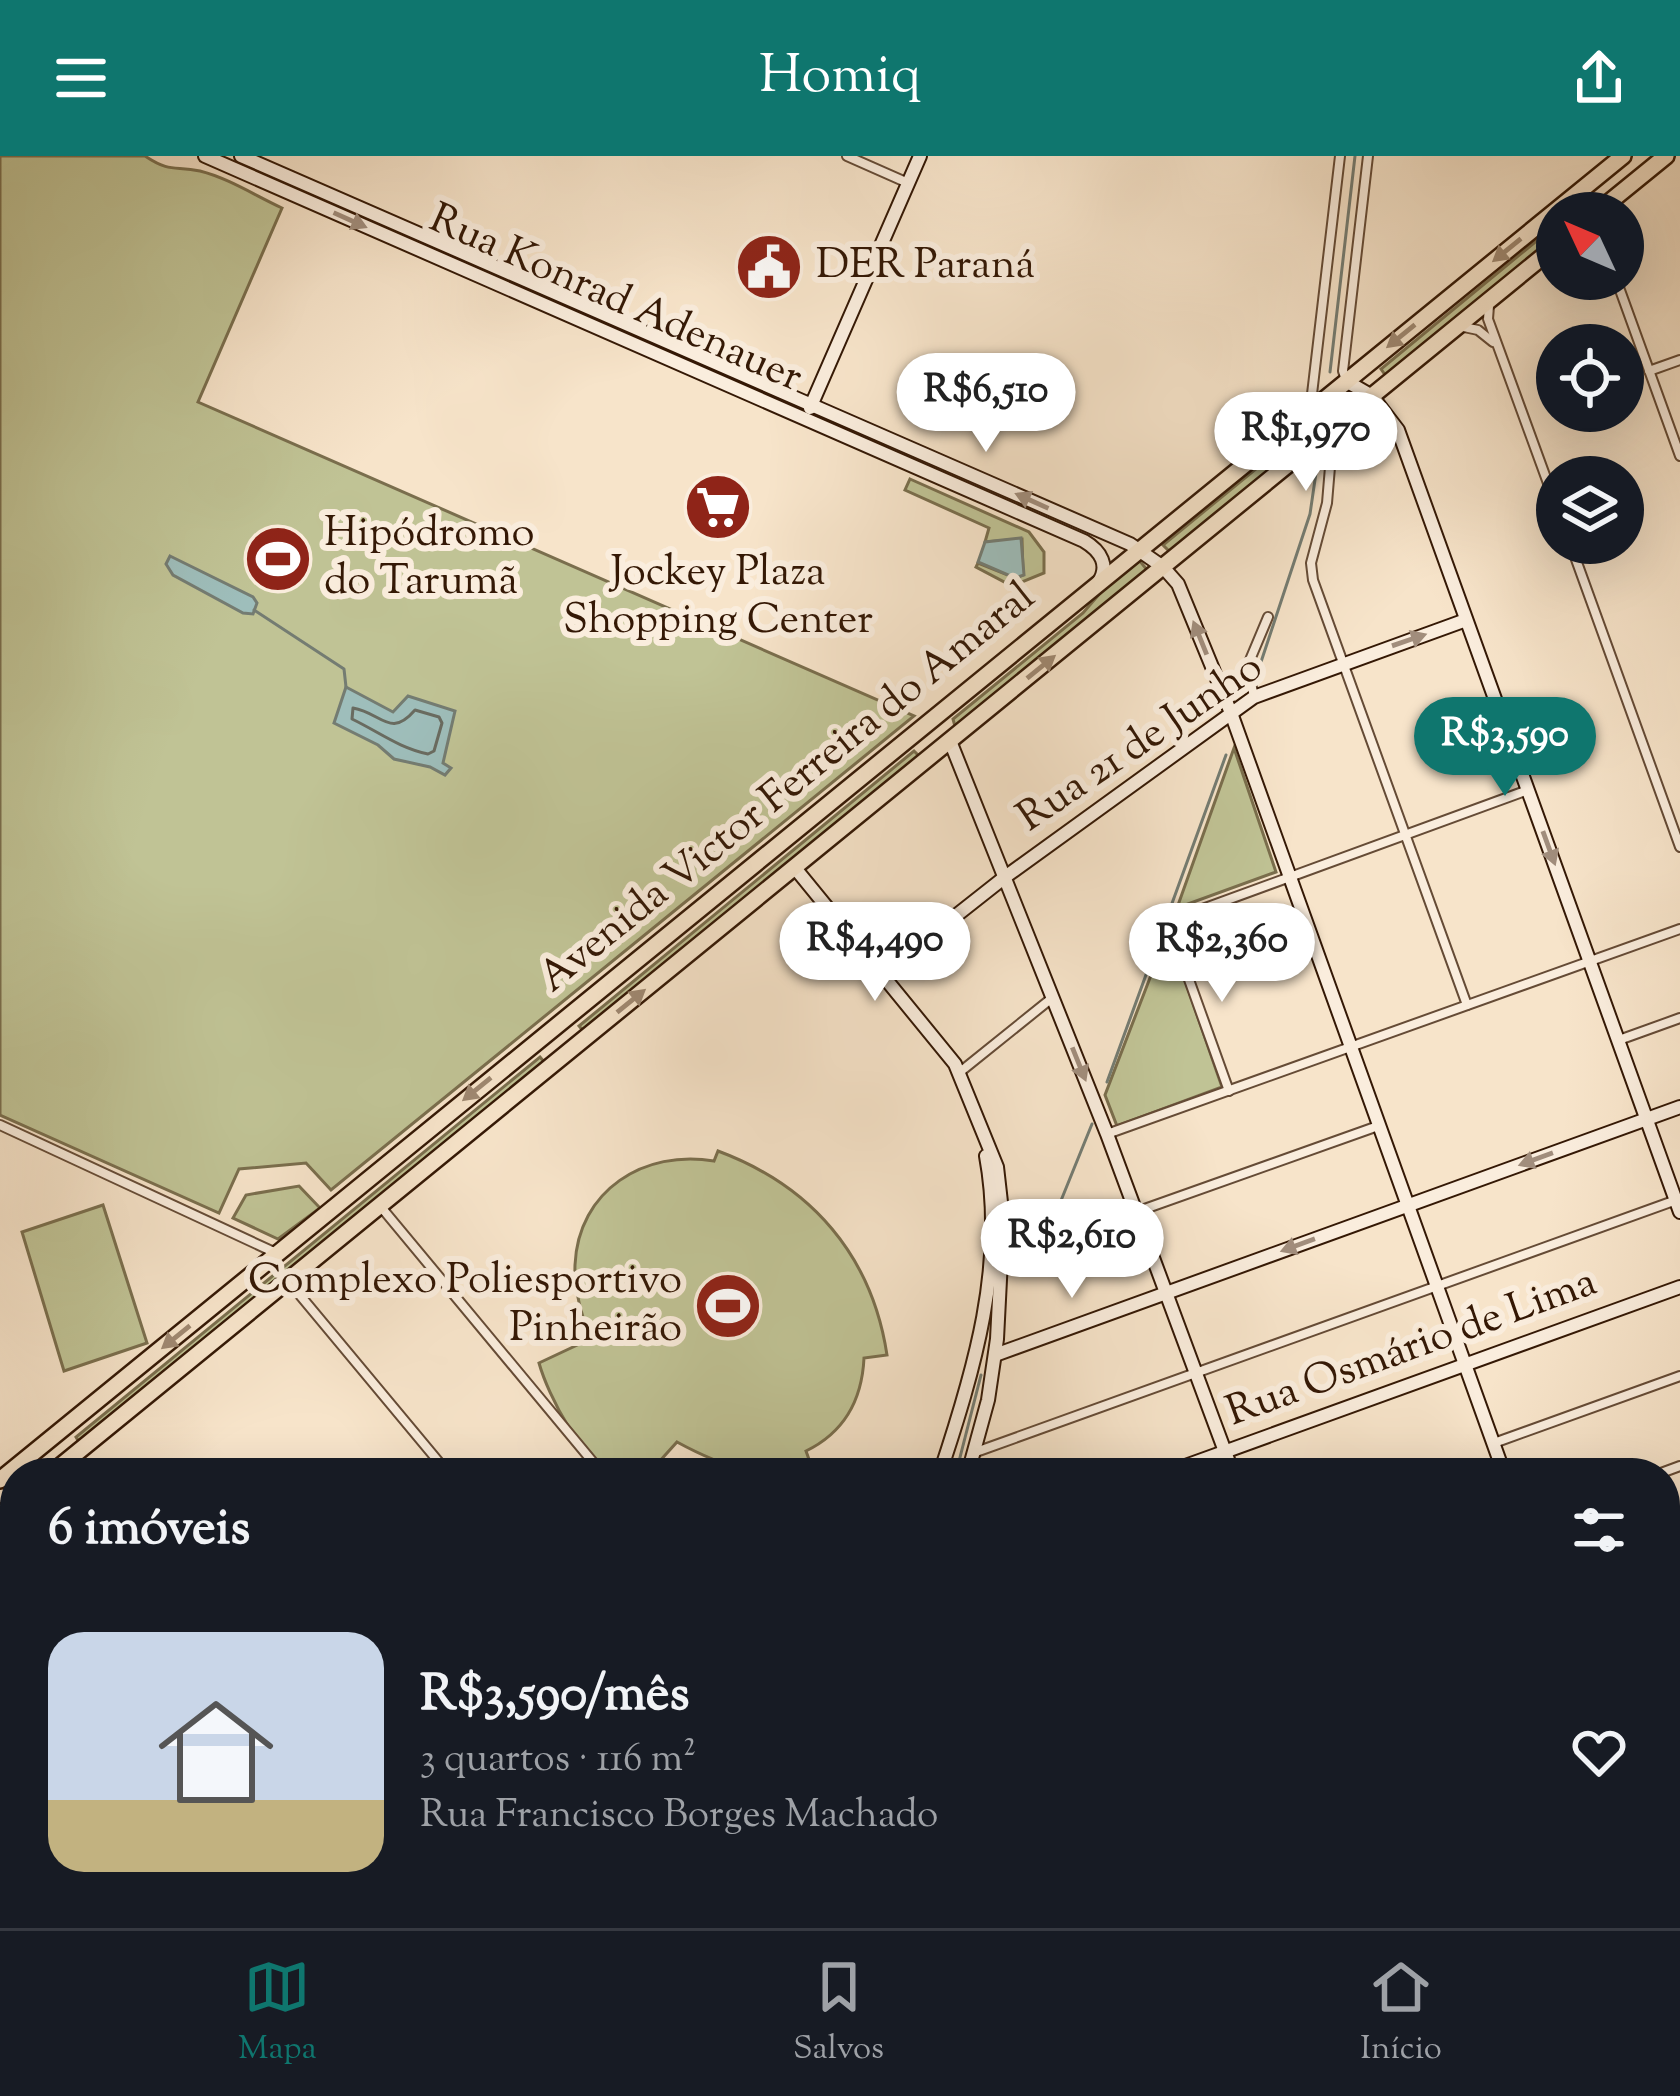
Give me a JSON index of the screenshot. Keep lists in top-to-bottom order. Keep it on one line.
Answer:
{"streets":{"highway":["Avenida Victor Ferreira do Amaral"],"street":["Rua Konrad Adenauer","Rua 21 de Junho","Rua Osmário de Lima"]},"crossings":[["Rua Konrad Adenauer","Avenida Victor Ferreira do Amaral"]],"places":{"public building":["DER Paraná"],"supermarket":["Jockey Plaza Shopping Center"],"sports":["Hipódromo do Tarumã","Complexo Poliesportivo Pinheirão"]},"north":"top left","page":{"header":"Homiq","price":["R$6,510","R$1,970","R$3,590","R$4,490","R$2,360","R$2,610"],"heading":"6 imóveis","list":[{"name":"R$3,590/mês","note":"3 quartos · 116 m² · Rua Francisco Borges Machado"}],"tabs":["Mapa","Salvos","Início"]}}
